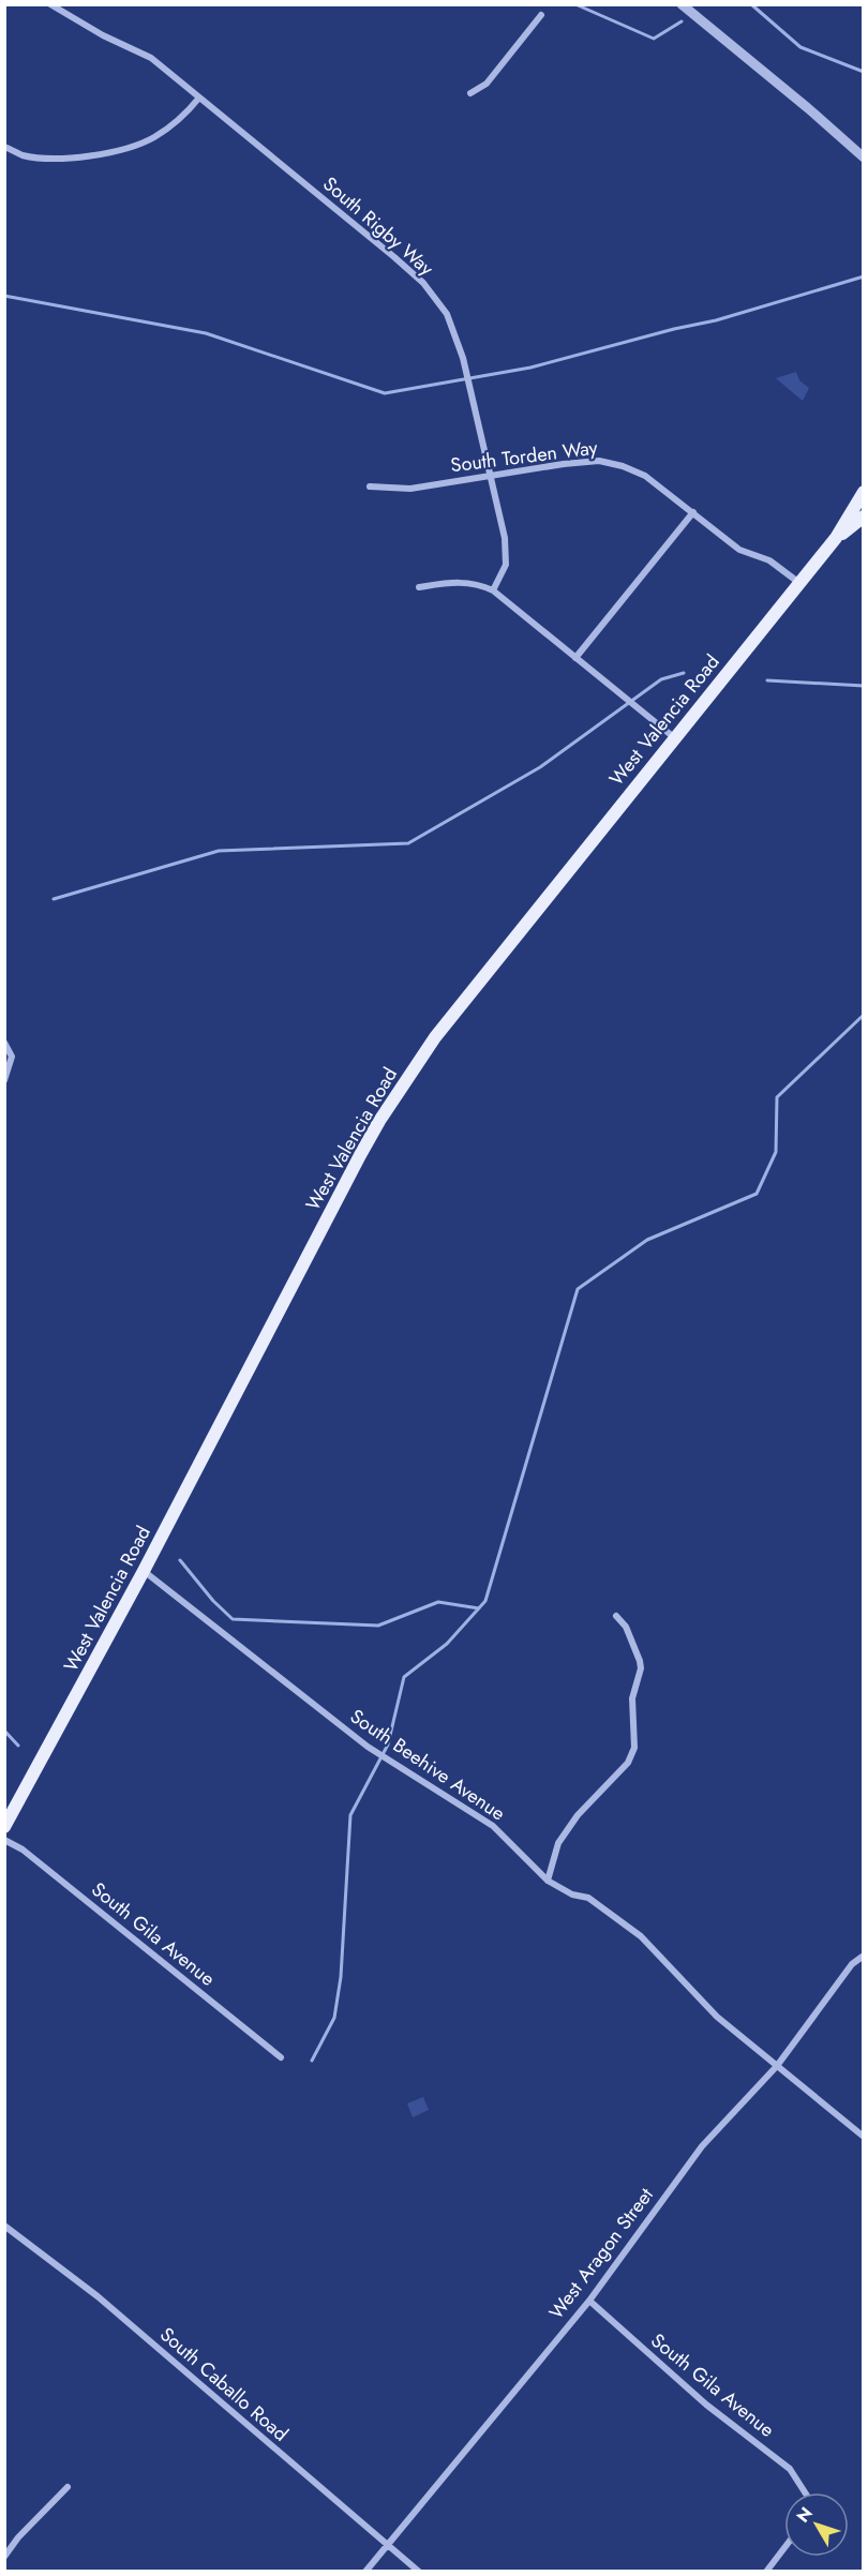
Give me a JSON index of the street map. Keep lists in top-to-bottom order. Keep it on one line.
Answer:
{"streets":{"main road":["West Valencia Road"],"street":["South Rigby Way","South Torden Way","South Beehive Avenue","South Gila Avenue","West Aragon Street","South Caballo Road"]},"crossings":[["South Rigby Way","South Torden Way"],["South Torden Way","West Valencia Road"],["West Valencia Road","South Beehive Avenue"],["South Beehive Avenue","West Aragon Street"],["South Gila Avenue","West Aragon Street"],["West Aragon Street","South Caballo Road"]],"north":"top left"}
